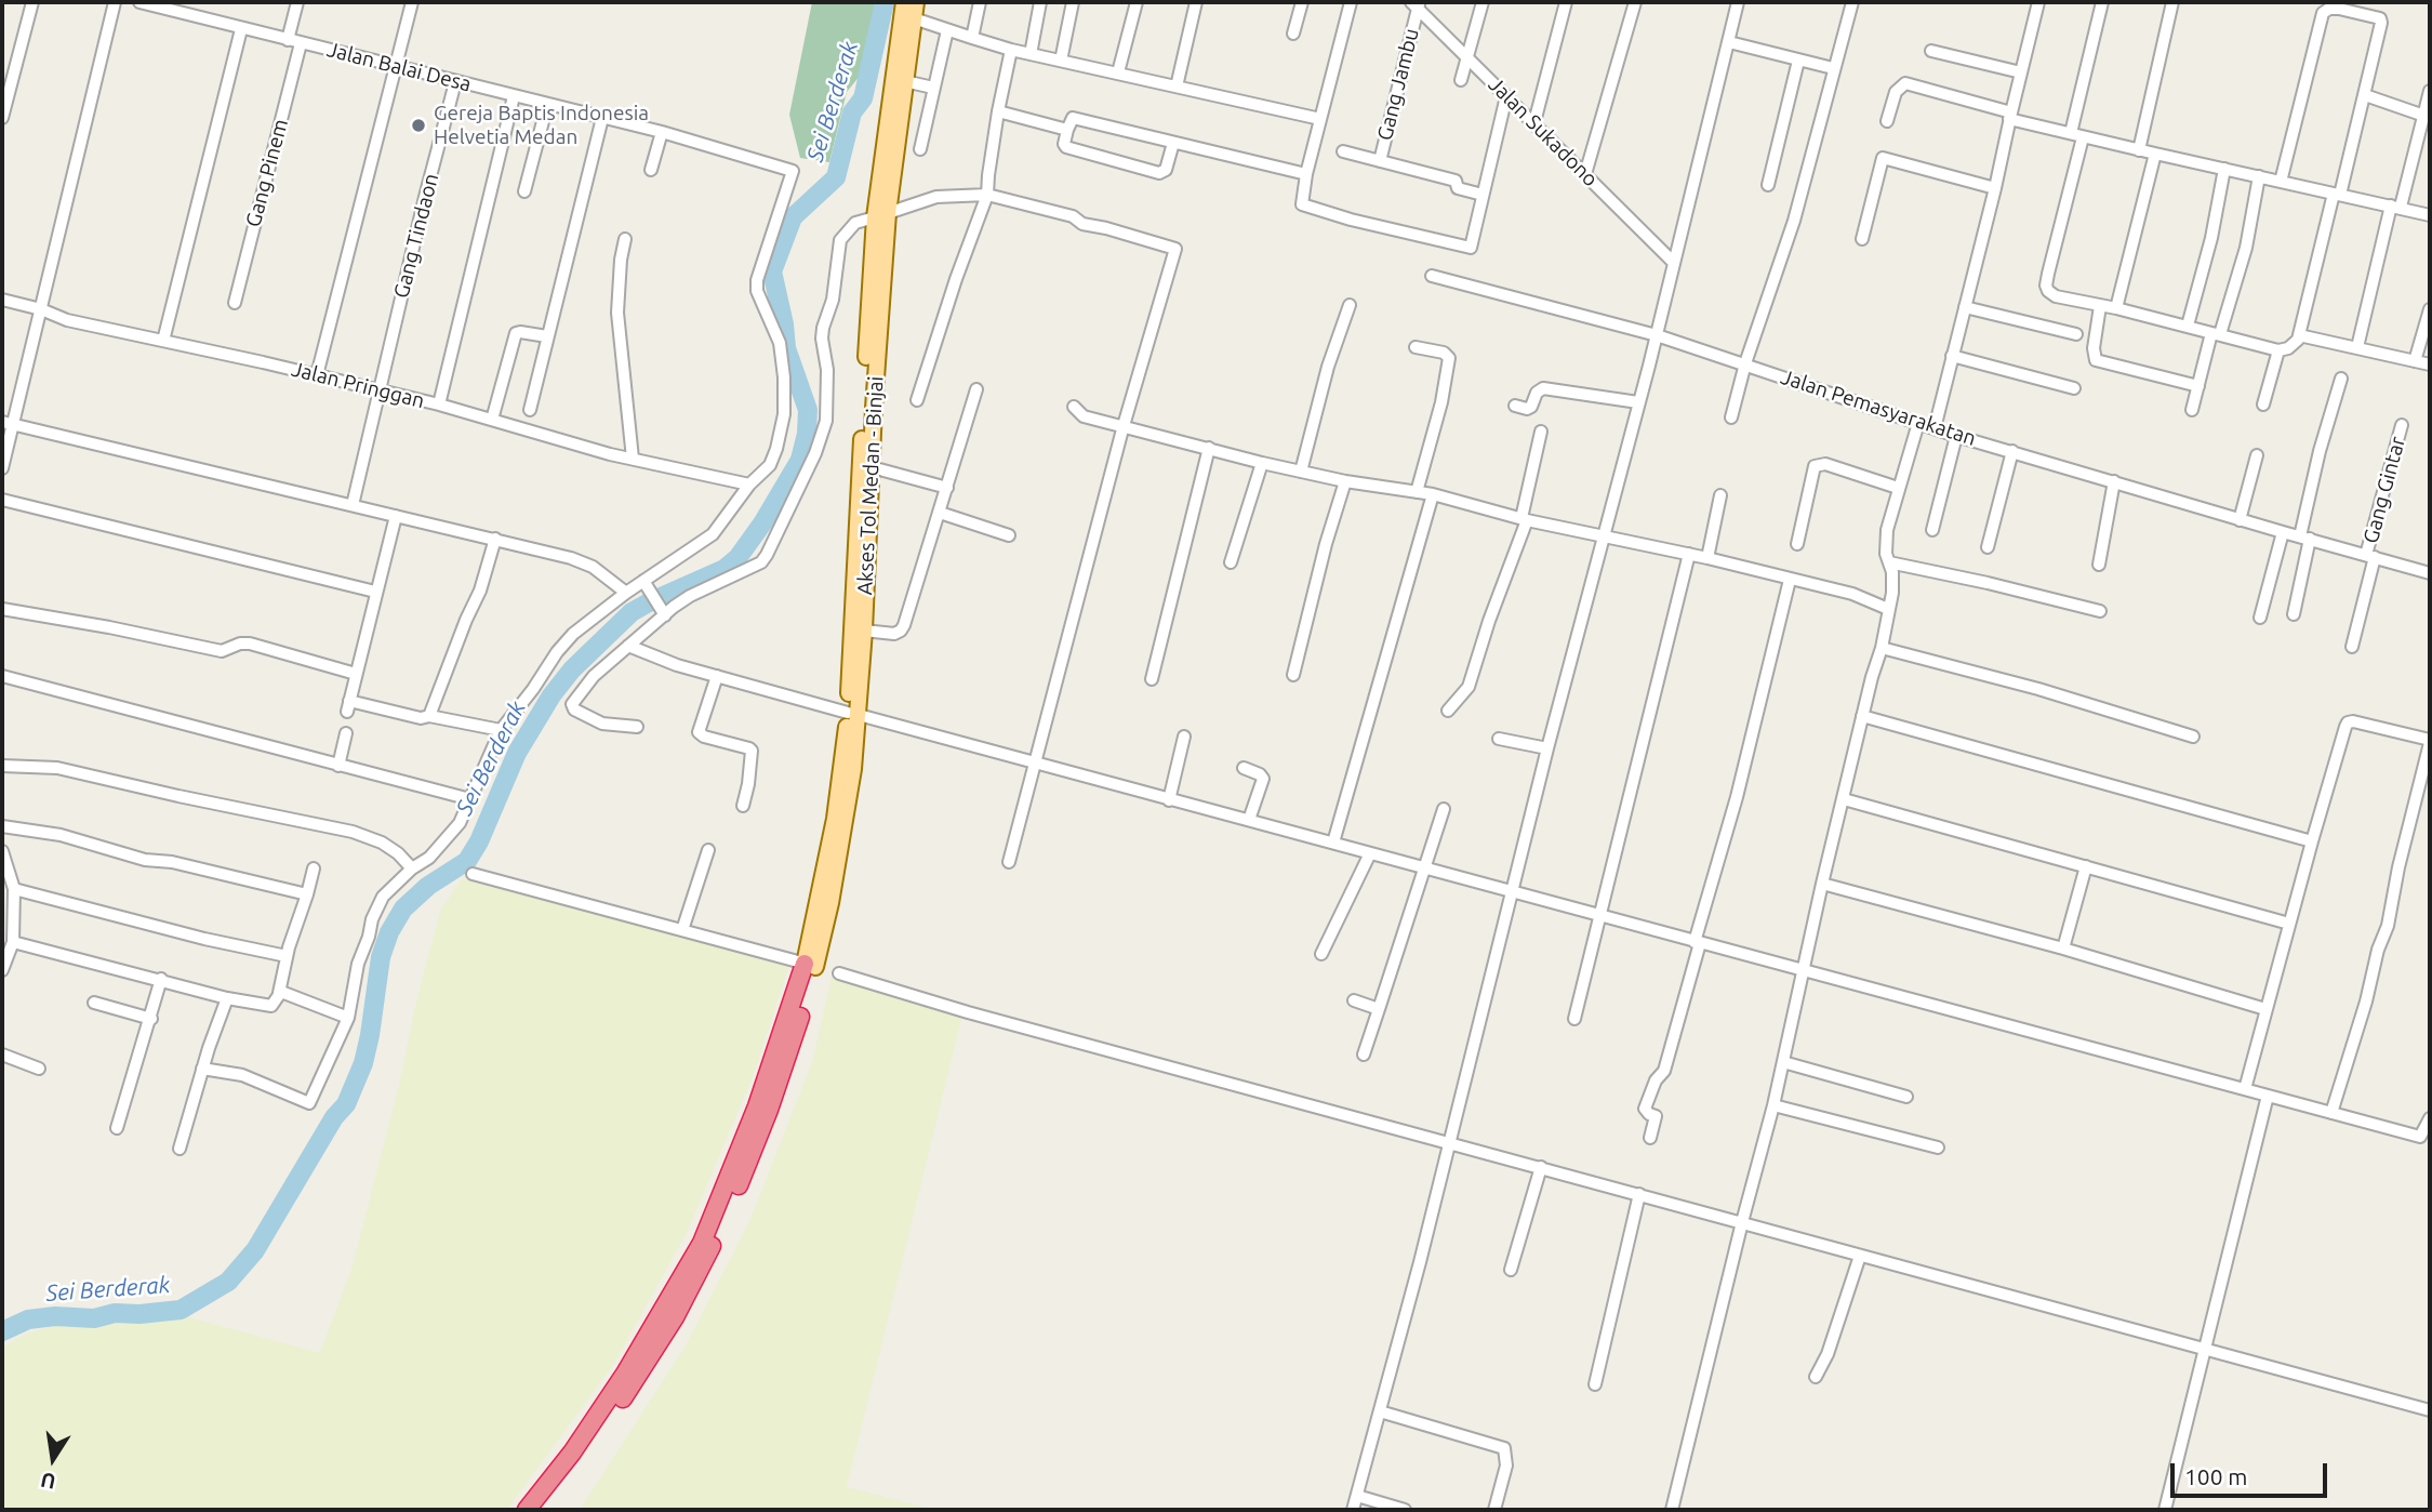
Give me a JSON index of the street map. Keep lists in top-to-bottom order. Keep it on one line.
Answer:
{"streets":{"main road":["Akses Tol Medan - Binjai"],"street":["Jalan Balai Desa","Gang Jambu","Jalan Sukadono","Gang Pinem","Gang Tindaon","Jalan Pringgan","Jalan Pemasyarakatan","Gang Gintar"]},"crossings":[["Jalan Balai Desa","Gang Pinem"],["Jalan Balai Desa","Gang Tindaon"],["Jalan Balai Desa","Jalan Pringgan"],["Gang Jambu","Jalan Sukadono"],["Gang Tindaon","Jalan Pringgan"],["Jalan Pemasyarakatan","Gang Gintar"]],"water":["Sei Berderak"],"places":["Gereja Baptis Indonesia Helvetia Medan"],"scale_bar":"100 m","north":"bottom"}
